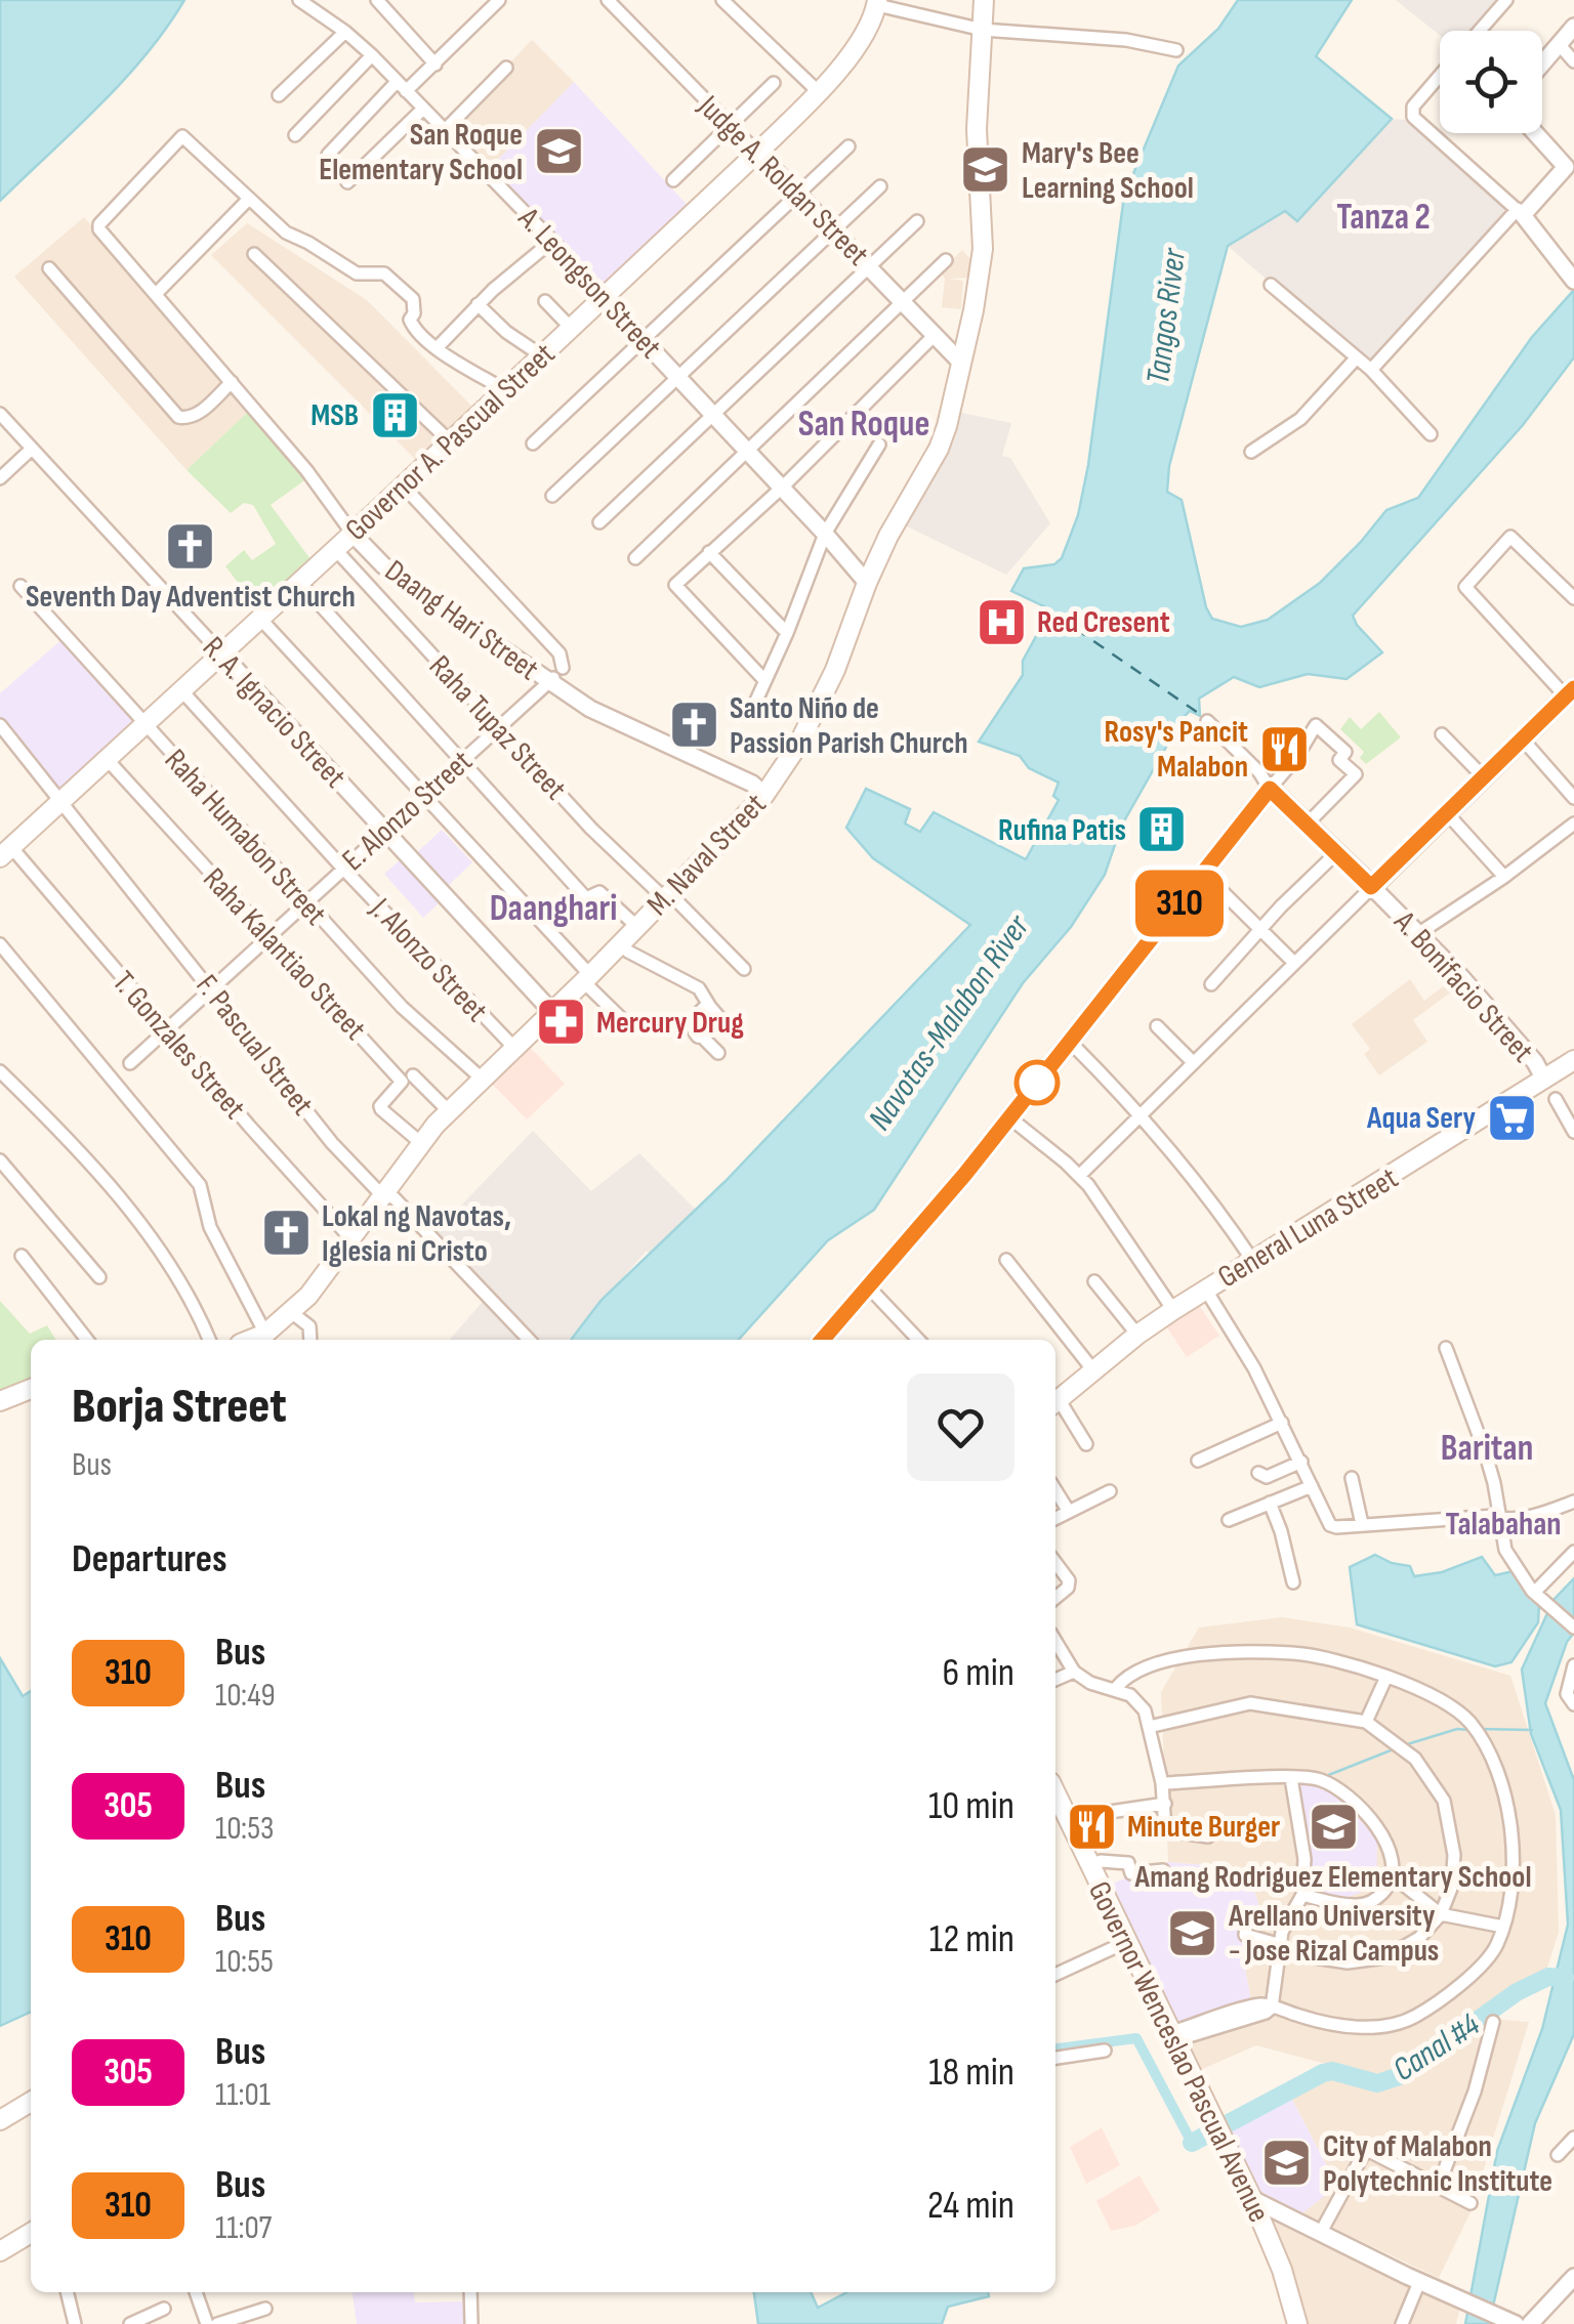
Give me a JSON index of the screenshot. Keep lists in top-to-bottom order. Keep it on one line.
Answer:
{"streets":{"main road":["Governor A. Pascual Street","M. Naval Street","A. Bonifacio Street","General Luna Street","Governor Wenceslao Pascual Avenue"],"street":["Judge A. Roldan Street","A. Leongson Street","Daang Hari Street","R. A. Ignacio Street","Raha Tupaz Street","E. Alonzo Street","Raha Humabon Street","Raha Kalantiao Street","J. Alonzo Street","T. Gonzales Street","F. Pascual Street"]},"crossings":[["Judge A. Roldan Street","Governor A. Pascual Street"],["Judge A. Roldan Street","M. Naval Street"],["A. Leongson Street","Governor A. Pascual Street"],["A. Leongson Street","M. Naval Street"],["Governor A. Pascual Street","Daang Hari Street"],["Governor A. Pascual Street","R. A. Ignacio Street"],["Governor A. Pascual Street","Raha Tupaz Street"],["Governor A. Pascual Street","Raha Humabon Street"],["Governor A. Pascual Street","Raha Kalantiao Street"],["Governor A. Pascual Street","J. Alonzo Street"],["Governor A. Pascual Street","T. Gonzales Street"],["Governor A. Pascual Street","F. Pascual Street"],["Daang Hari Street","E. Alonzo Street"],["Daang Hari Street","M. Naval Street"],["R. A. Ignacio Street","E. Alonzo Street"],["R. A. Ignacio Street","M. Naval Street"],["Raha Tupaz Street","E. Alonzo Street"],["Raha Tupaz Street","M. Naval Street"],["E. Alonzo Street","Raha Humabon Street"],["E. Alonzo Street","Raha Kalantiao Street"],["E. Alonzo Street","J. Alonzo Street"],["E. Alonzo Street","T. Gonzales Street"],["E. Alonzo Street","F. Pascual Street"],["Raha Humabon Street","M. Naval Street"],["M. Naval Street","Raha Kalantiao Street"],["M. Naval Street","J. Alonzo Street"],["M. Naval Street","T. Gonzales Street"],["M. Naval Street","F. Pascual Street"],["A. Bonifacio Street","General Luna Street"]],"districts":["Tanza 2","San Roque","Daanghari","Baritan","Talabahan"],"water":["Tangos River","Navotas-Malabon River","Canal #4"],"places":{"school or university":["San Roque Elementary School","Mary's Bee Learning School","Amang Rodriguez Elementary School","Arellano University - Jose Rizal Campus","City of Malabon Polytechnic Institute"],"building":["MSB","Rufina Patis"],"church":["Seventh Day Adventist Church","Santo Niño de Passion Parish Church","Lokal ng Navotas, Iglesia ni Cristo"],"hospital":["Red Cresent"],"restaurant":["Rosy's Pancit Malabon","Minute Burger"],"pharmacy":["Mercury Drug"],"supermarket":["Aqua Sery"]},"lines":["bus line 310"],"page":{"on_map":"310","heading":[["Borja Street","Bus"],"Departures"],"list":[{"mark":"310","name":"Bus","note":"10:49","value":"6 min"},{"mark":"305","name":"Bus","note":"10:53","value":"10 min"},{"mark":"310","name":"Bus","note":"10:55","value":"12 min"},{"mark":"305","name":"Bus","note":"11:01","value":"18 min"},{"mark":"310","name":"Bus","note":"11:07","value":"24 min"}]}}
